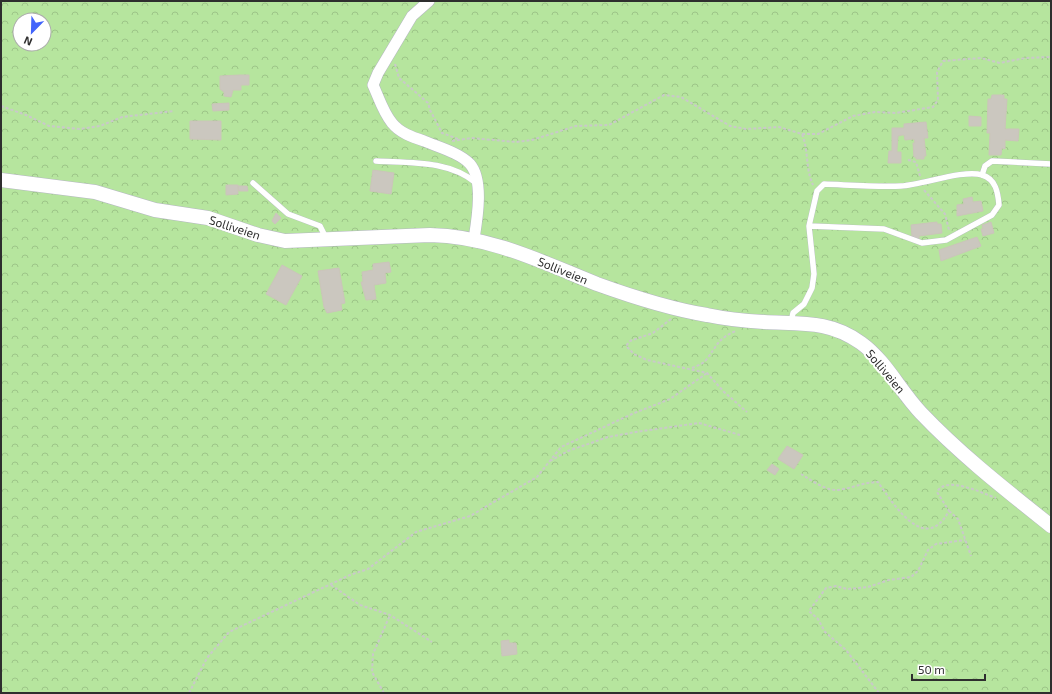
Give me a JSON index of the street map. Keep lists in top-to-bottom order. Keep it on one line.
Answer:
{"streets":{"street":["Solliveien"]},"scale_bar":"50 m","north":"bottom left"}
